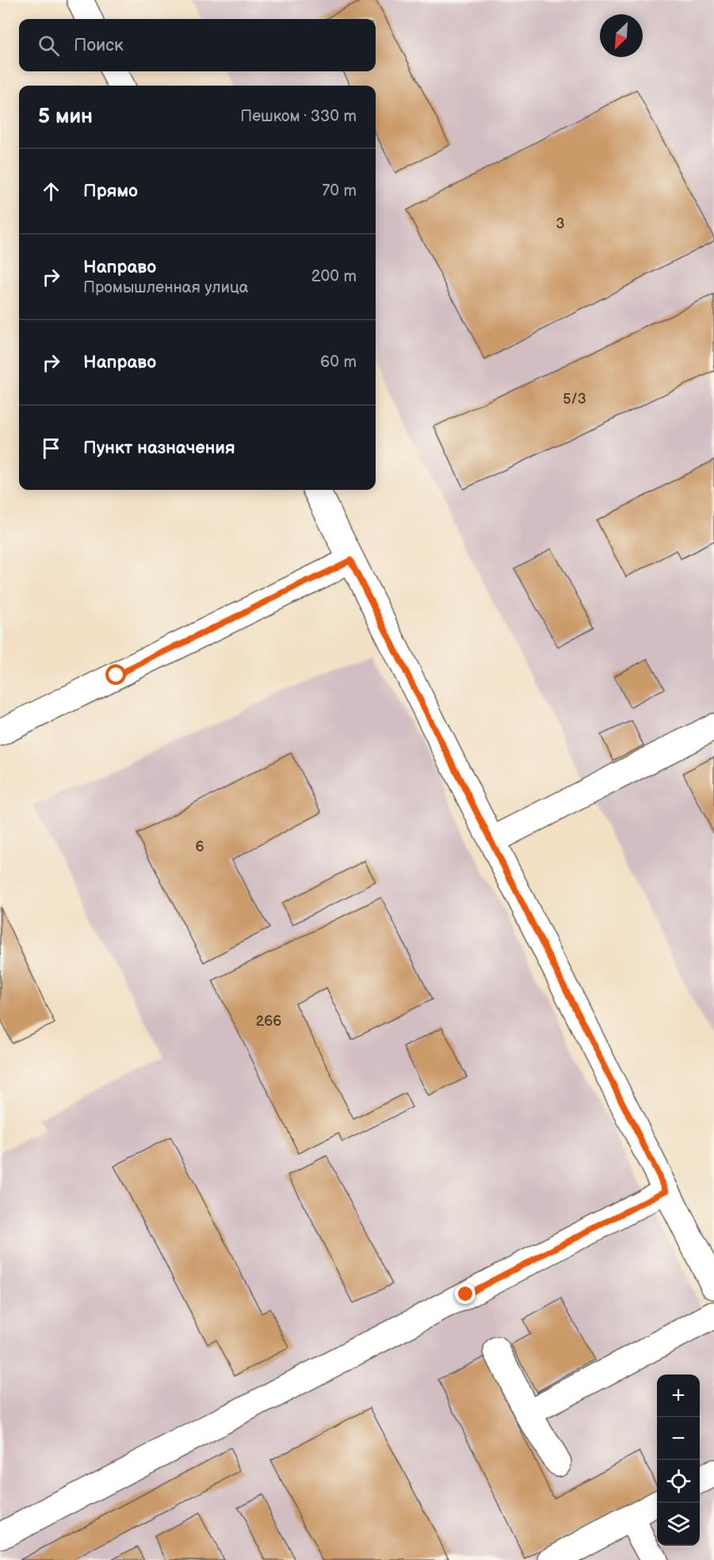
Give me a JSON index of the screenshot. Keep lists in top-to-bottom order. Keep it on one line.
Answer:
{"house_numbers":["3","5/3","6","266"],"north":"bottom left","page":{"search":"Поиск","heading":["5 мин","Пешком · 330 m"],"list":[["Прямо","70 m"],["Направо","Промышленная улица","200 m"],["Направо","60 m"],"Пункт назначения"],"map_buttons":["+","−"]}}
